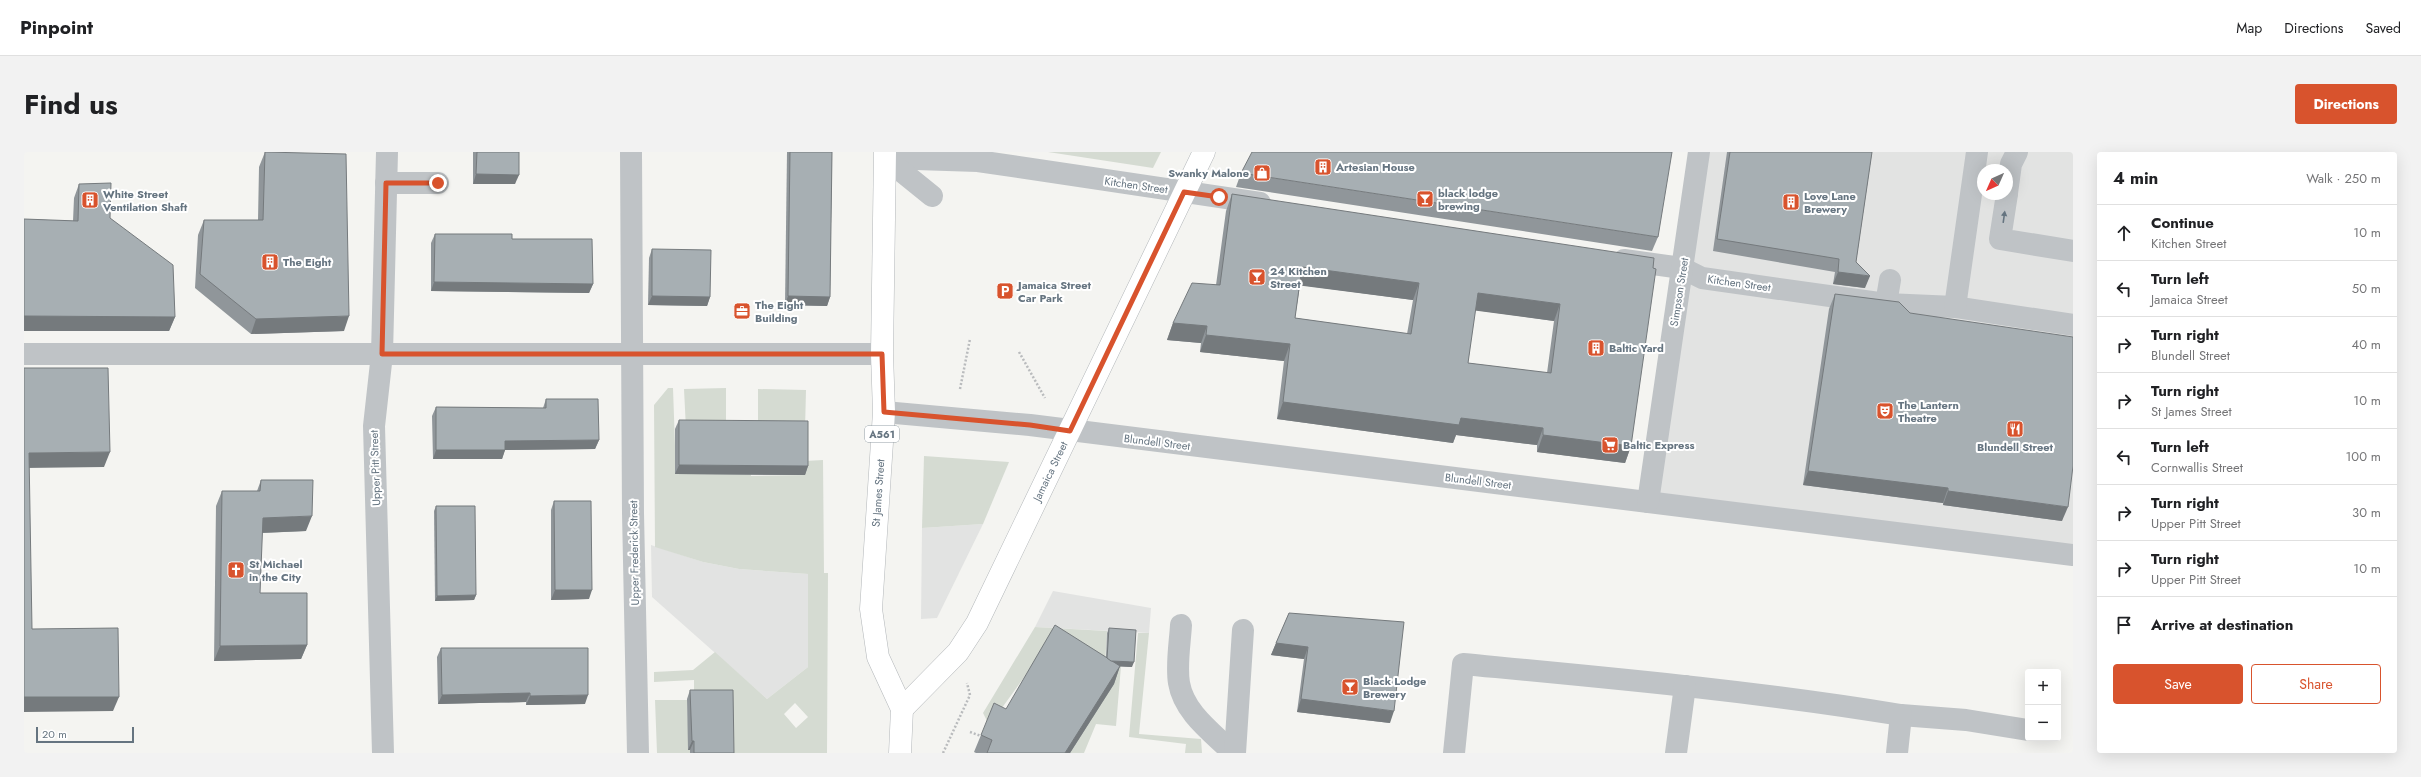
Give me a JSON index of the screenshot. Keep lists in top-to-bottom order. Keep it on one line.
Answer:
{"streets":{"main road":["A561","Jamaica Street","St James Street"],"street":["Kitchen Street","Simpson Street","Blundell Street","Upper Pitt Street","Upper Frederick Street"]},"crossings":[["Kitchen Street","Simpson Street"],["Kitchen Street","Jamaica Street"],["Kitchen Street","St James Street"],["Simpson Street","Blundell Street"],["Blundell Street","Jamaica Street"],["Blundell Street","St James Street"],["Jamaica Street","St James Street"]],"places":{"building":["Artesian House","White Street Ventilation Shaft","Love Lane Brewery","The Eight","Baltic Yard"],"shop":["Swanky Malone"],"bar":["black lodge brewing","24 Kitchen Street","Black Lodge Brewery"],"parking":["Jamaica Street Car Park"],"office":["The Eight Building"],"theatre":["The Lantern Theatre"],"restaurant":["Blundell Street"],"supermarket":["Baltic Express"],"church":["St Michael in the City"]},"scale_bar":"20 m","north":"bottom left","page":{"header":"Pinpoint","nav":["Map","Directions","Saved"],"title":"Find us","buttons":["Directions",["Save","Share"]],"heading":["4 min","Walk · 250 m"],"list":[["Continue","Kitchen Street","10 m"],["Turn left","Jamaica Street","50 m"],["Turn right","Blundell Street","40 m"],["Turn right","St James Street","10 m"],["Turn left","Cornwallis Street","100 m"],["Turn right","Upper Pitt Street","30 m"],["Turn right","Upper Pitt Street","10 m"],"Arrive at destination"],"map_buttons":["+","−"],"scale":"20 m"}}
